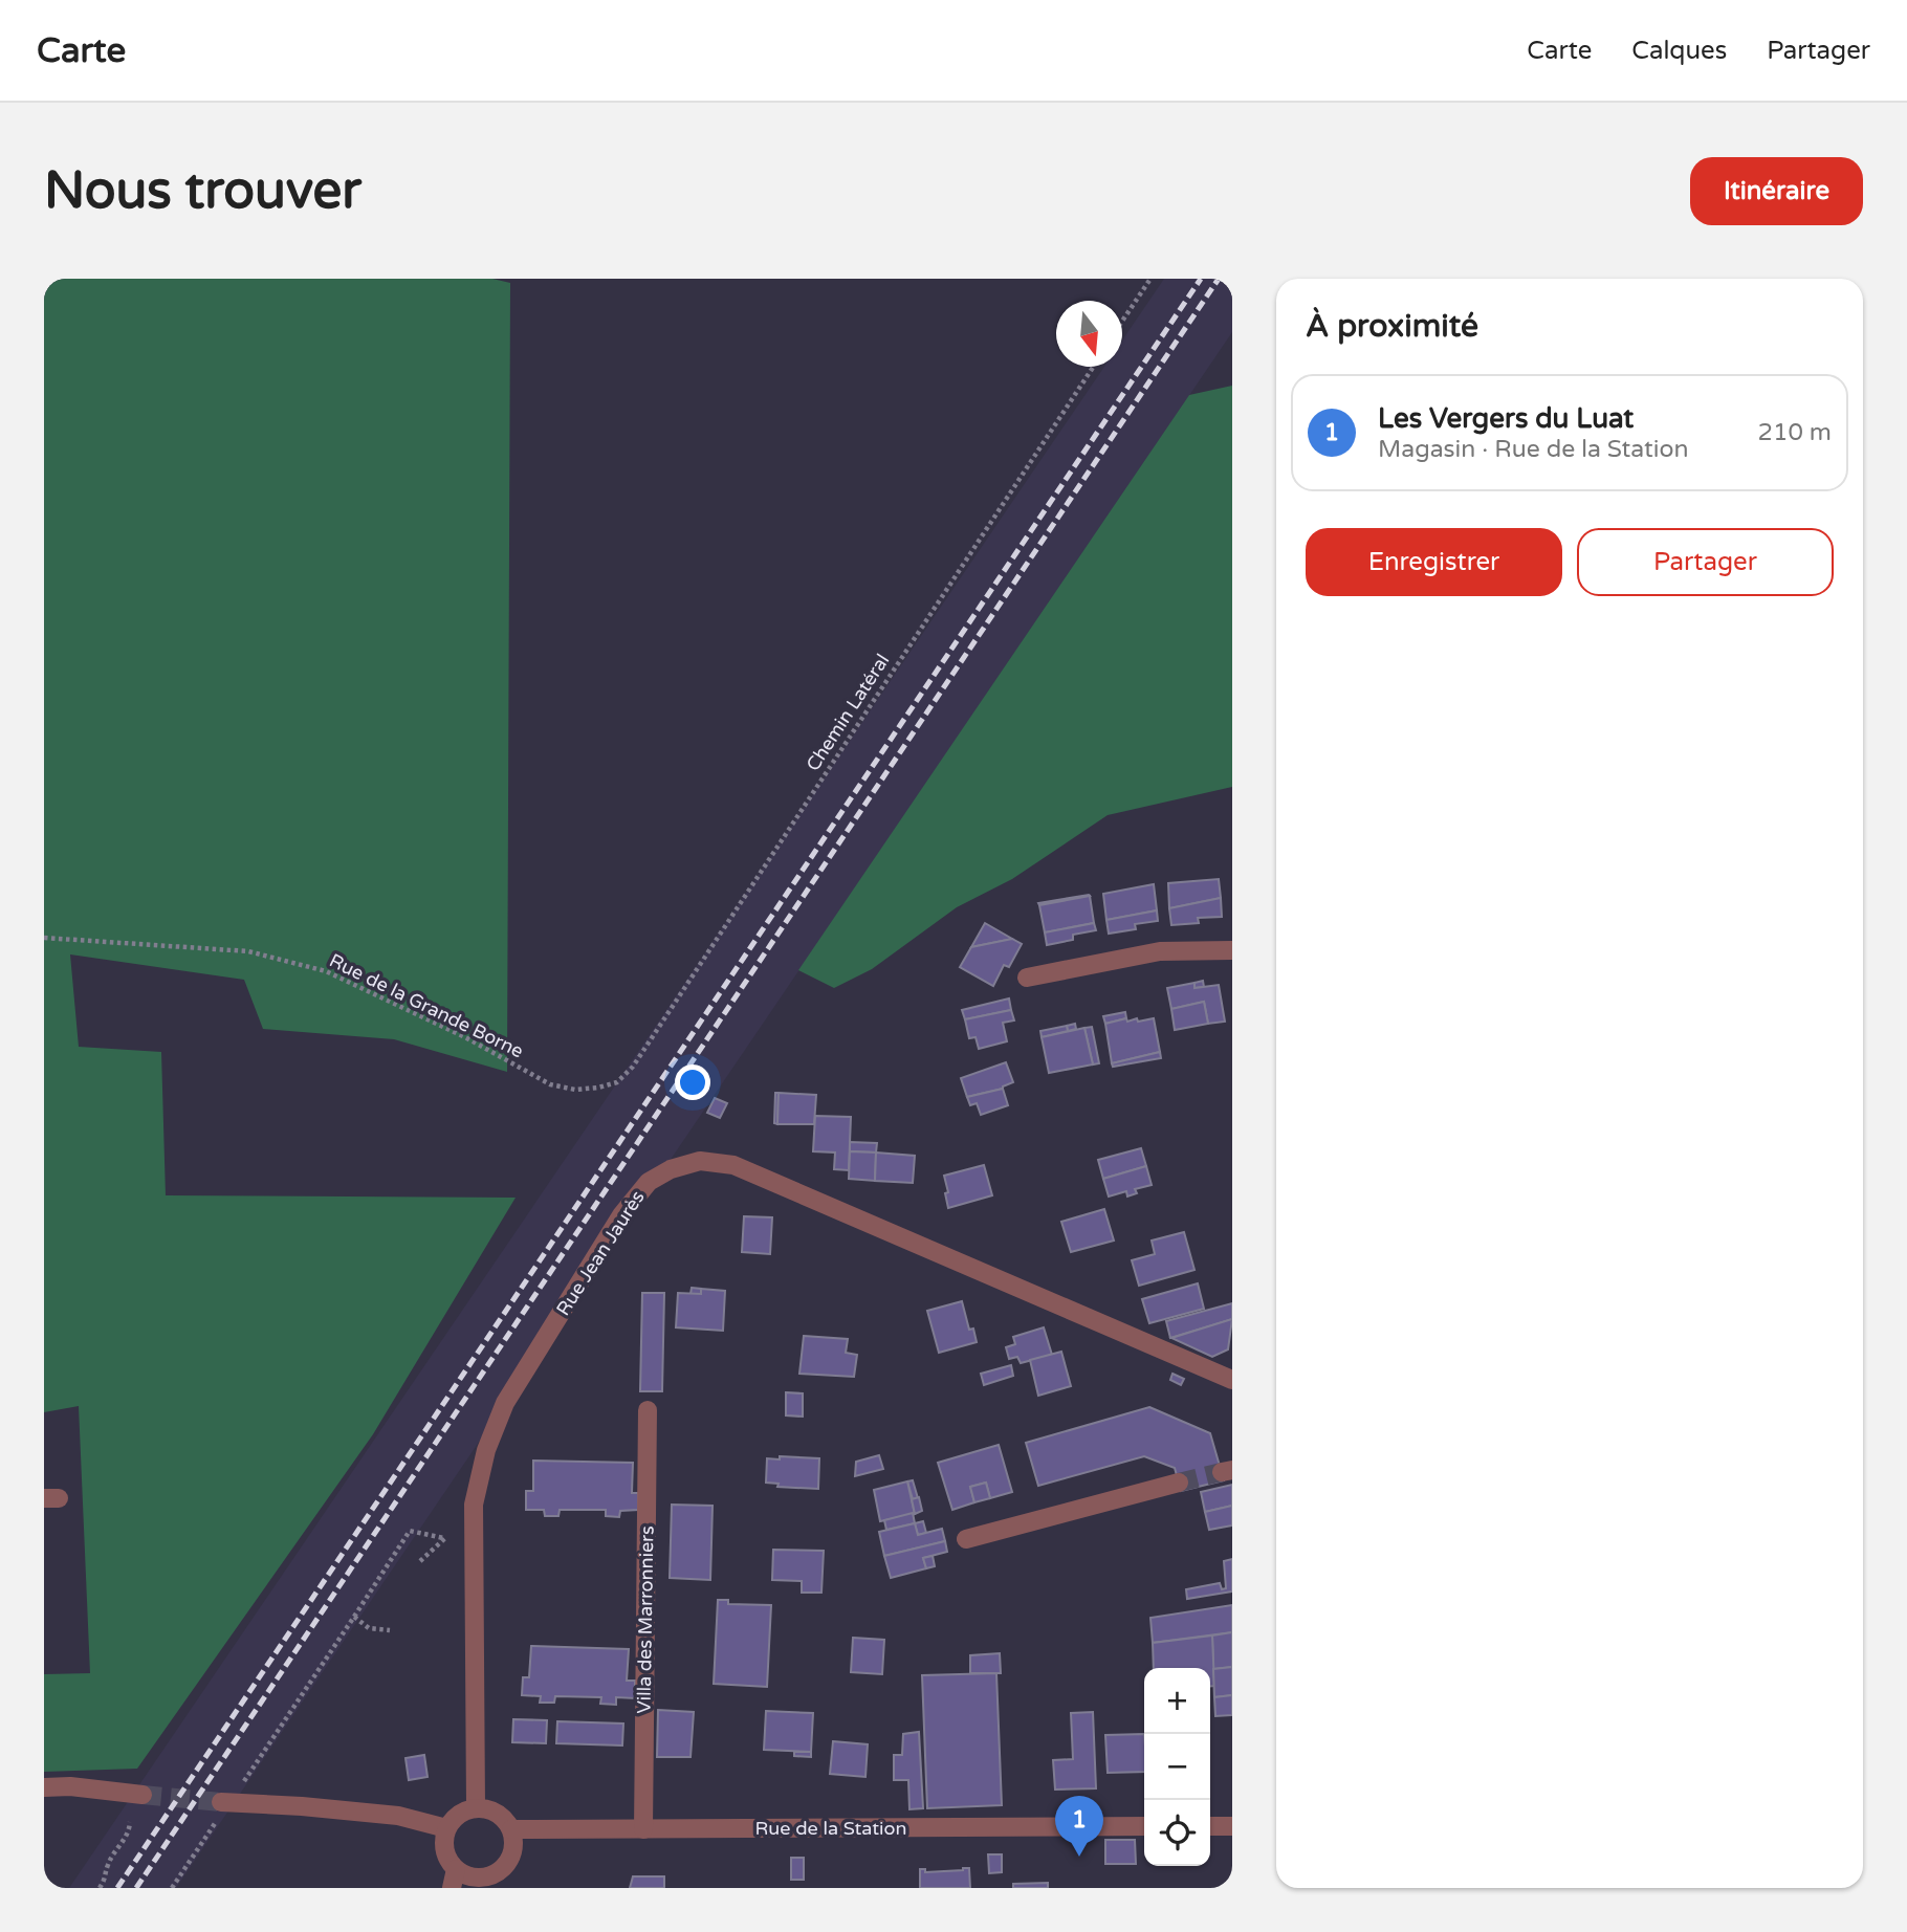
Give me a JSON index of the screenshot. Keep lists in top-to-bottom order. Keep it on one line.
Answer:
{"streets":{"street":["Rue Jean Jaurès","Villa des Marronniers","Rue de la Station"],"path":["Chemin Latéral","Rue de la Grande Borne"]},"crossings":[["Chemin Latéral","Rue de la Grande Borne"],["Rue Jean Jaurès","Rue de la Station"],["Villa des Marronniers","Rue de la Station"]],"north":"bottom","page":{"header":"Carte","nav":["Carte","Calques","Partager"],"buttons":["Itinéraire",["Enregistrer","Partager"]],"title":"Nous trouver","heading":"À proximité","list":[{"mark":"1","name":"Les Vergers du Luat","note":"Magasin · Rue de la Station","value":"210 m"}],"map_buttons":["+","−"],"pins":"1"}}
